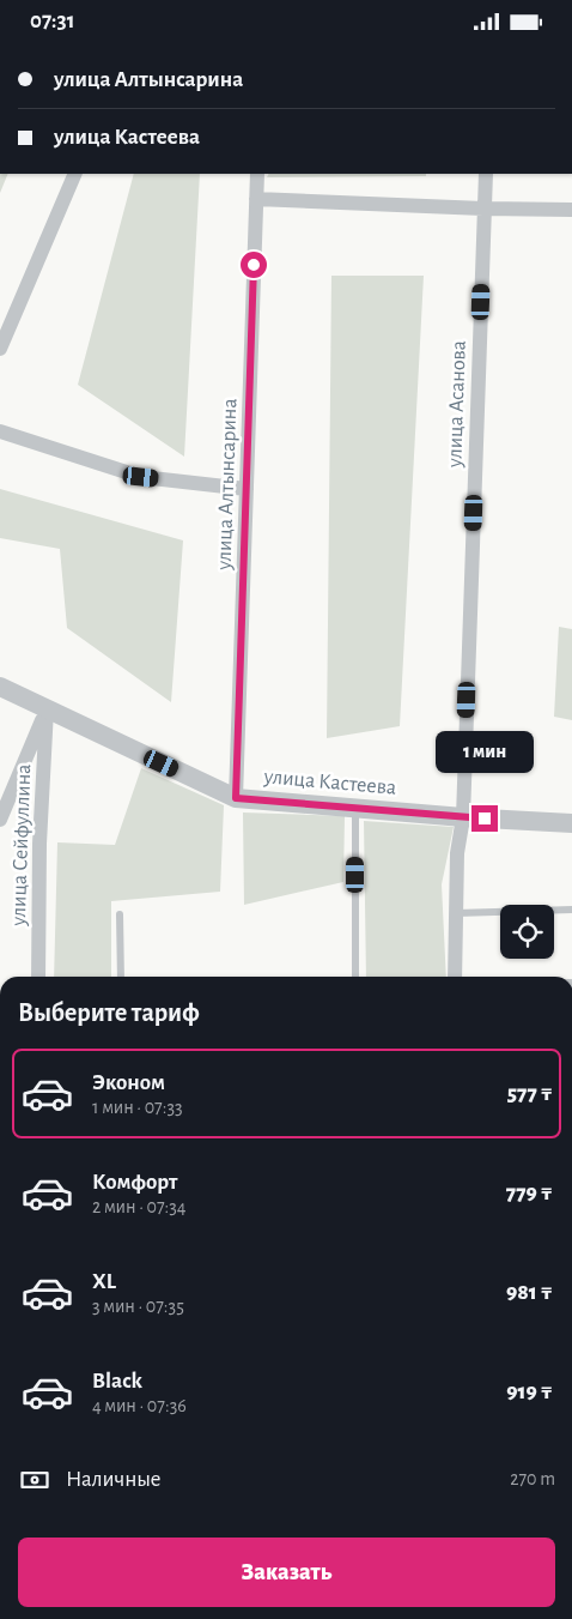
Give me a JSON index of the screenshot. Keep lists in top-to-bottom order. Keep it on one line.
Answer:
{"streets":{"street":["улица Асанова","улица Алтынсарина","улица Кастеева","улица Сейфуллина"]},"crossings":[["улица Асанова","улица Кастеева"],["улица Алтынсарина","улица Кастеева"],["улица Кастеева","улица Сейфуллина"]],"page":{"status":"07:31","banner":["улица Алтынсарина","улица Кастеева"],"bubble":"1 мин","heading":"Выберите тариф","list":[{"name":"Эконом","note":"1 мин · 07:33","value":"577 ₸"},{"name":"Комфорт","note":"2 мин · 07:34","value":"779 ₸"},{"name":"XL","note":"3 мин · 07:35","value":"981 ₸"},{"name":"Black","note":"4 мин · 07:36","value":"919 ₸"}],"pay":["Наличные","270 m"],"buttons":"Заказать"}}
